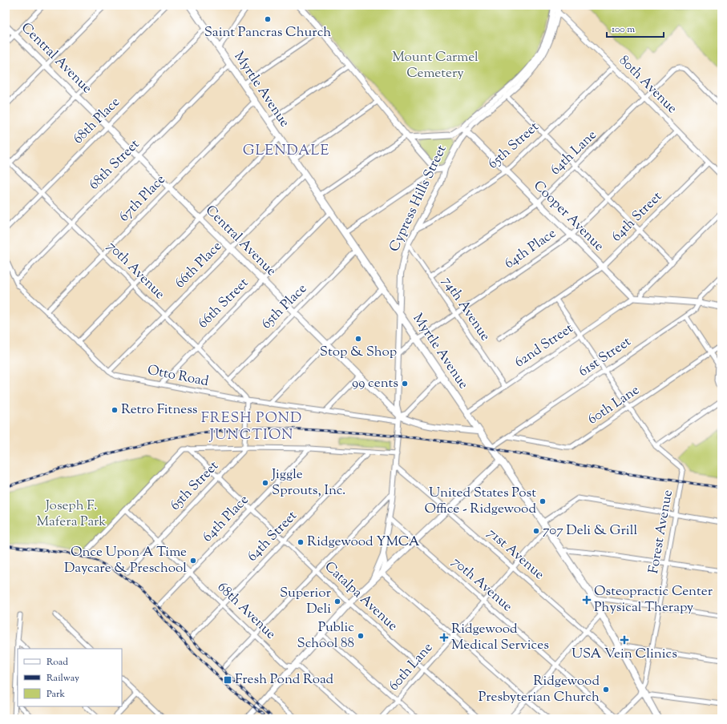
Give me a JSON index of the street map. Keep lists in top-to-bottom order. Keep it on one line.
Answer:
{"streets":{"main road":["Central Avenue","Myrtle Avenue","Cypress Hills Street","Cooper Avenue"],"street":["80th Avenue","68th Place","65th Street","64th Lane","68th Street","67th Place","64th Street","64th Place","66th Place","70th Avenue","66th Street","65th Place","74th Avenue","62nd Street","61st Street","Otto Road","60th Lane","Forest Avenue","71st Avenue","Catalpa Avenue","68th Avenue"]},"crossings":[["Central Avenue","Myrtle Avenue"],["Central Avenue","68th Place"],["Central Avenue","68th Street"],["Central Avenue","67th Place"],["Central Avenue","Cypress Hills Street"],["Central Avenue","66th Place"],["Central Avenue","66th Street"],["Central Avenue","65th Place"],["Central Avenue","Otto Road"],["80th Avenue","65th Street"],["80th Avenue","64th Lane"],["80th Avenue","Cypress Hills Street"],["80th Avenue","64th Street"],["80th Avenue","64th Place"],["Myrtle Avenue","68th Place"],["Myrtle Avenue","68th Street"],["Myrtle Avenue","67th Place"],["Myrtle Avenue","Cypress Hills Street"],["Myrtle Avenue","64th Place"],["Myrtle Avenue","66th Place"],["Myrtle Avenue","66th Street"],["Myrtle Avenue","65th Place"],["Myrtle Avenue","62nd Street"],["Myrtle Avenue","61st Street"],["Myrtle Avenue","60th Lane"],["Myrtle Avenue","Forest Avenue"],["Myrtle Avenue","71st Avenue"],["68th Place","70th Avenue"],["65th Street","Cypress Hills Street"],["65th Street","Cooper Avenue"],["65th Street","Catalpa Avenue"],["65th Street","68th Avenue"],["64th Lane","Cooper Avenue"],["64th Lane","74th Avenue"],["68th Street","70th Avenue"],["68th Street","Otto Road"],["67th Place","70th Avenue"],["67th Place","Otto Road"],["Cypress Hills Street","Cooper Avenue"],["Cypress Hills Street","64th Place"],["Cypress Hills Street","70th Avenue"],["Cypress Hills Street","74th Avenue"],["Cypress Hills Street","Otto Road"],["Cypress Hills Street","71st Avenue"],["Cooper Avenue","64th Street"],["Cooper Avenue","64th Place"],["Cooper Avenue","62nd Street"],["64th Street","Catalpa Avenue"],["64th Street","68th Avenue"],["64th Place","74th Avenue"],["64th Place","Catalpa Avenue"],["64th Place","68th Avenue"],["66th Place","70th Avenue"],["66th Place","Otto Road"],["70th Avenue","66th Street"],["70th Avenue","65th Place"],["70th Avenue","Otto Road"],["70th Avenue","60th Lane"],["70th Avenue","Forest Avenue"],["66th Street","Otto Road"],["74th Avenue","62nd Street"],["61st Street","60th Lane"],["60th Lane","71st Avenue"],["60th Lane","Catalpa Avenue"]],"districts":["GLENDALE","FRESH POND JUNCTION"],"parks":["Mount Carmel Cemetery","Joseph F. Mafera Park"],"places":{"other":["Saint Pancras Church","Stop & Shop","99 cents","Retro Fitness","Jiggle Sprouts, Inc.","United States Post Office - Ridgewood","707 Deli & Grill","Ridgewood YMCA","Once Upon A Time Daycare & Preschool","Superior Deli","Public School 88","Ridgewood Presbyterian Church"],"health":["Osteopractic Center Physical Therapy","Ridgewood Medical Services","USA Vein Clinics"],"transit":["Fresh Pond Road"]},"legend":["Road","Railway","Park"],"scale_bar":"100 m"}
